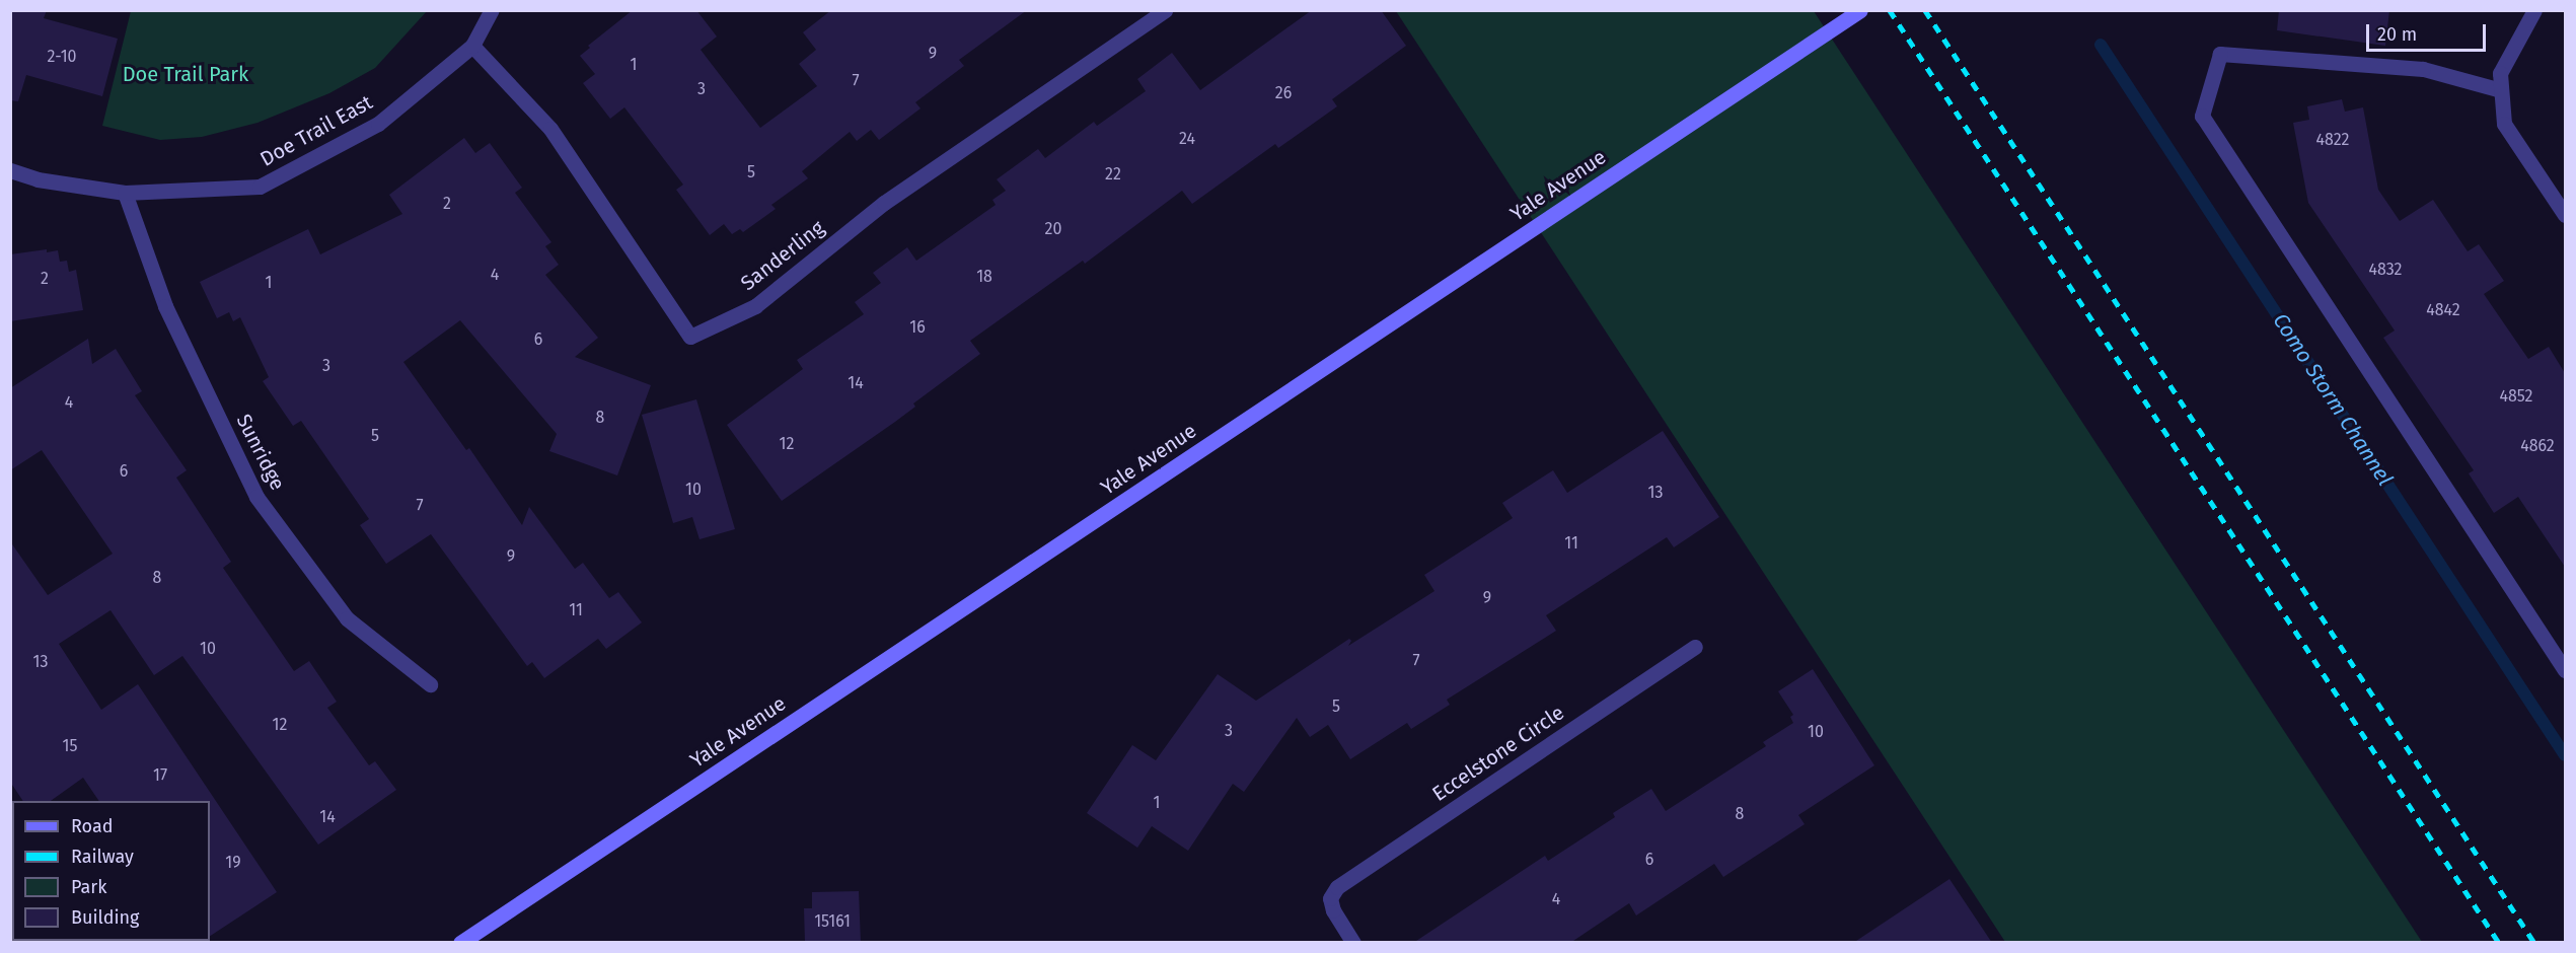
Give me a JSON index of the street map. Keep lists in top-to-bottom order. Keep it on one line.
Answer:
{"streets":{"main road":["Yale Avenue"],"street":["Doe Trail East","Sanderling","Sunridge","Eccelstone Circle"]},"crossings":[["Doe Trail East","Sanderling"],["Doe Trail East","Sunridge"]],"water":["Como Storm Channel"],"parks":["Doe Trail Park"],"house_numbers":["9","2-10","1","7","3","26","24","4822","5","22","2","20","4832","4","18","2","1","4842","16","6","3","14","4852","4","8","5","12","4862","6","10","13","7","11","9","8","9","11","10","7","13","5","12","3","10","15","17","1","8","14","6","19","4","15161"],"legend":["Road","Railway","Park","Building"],"scale_bar":"20 m"}
